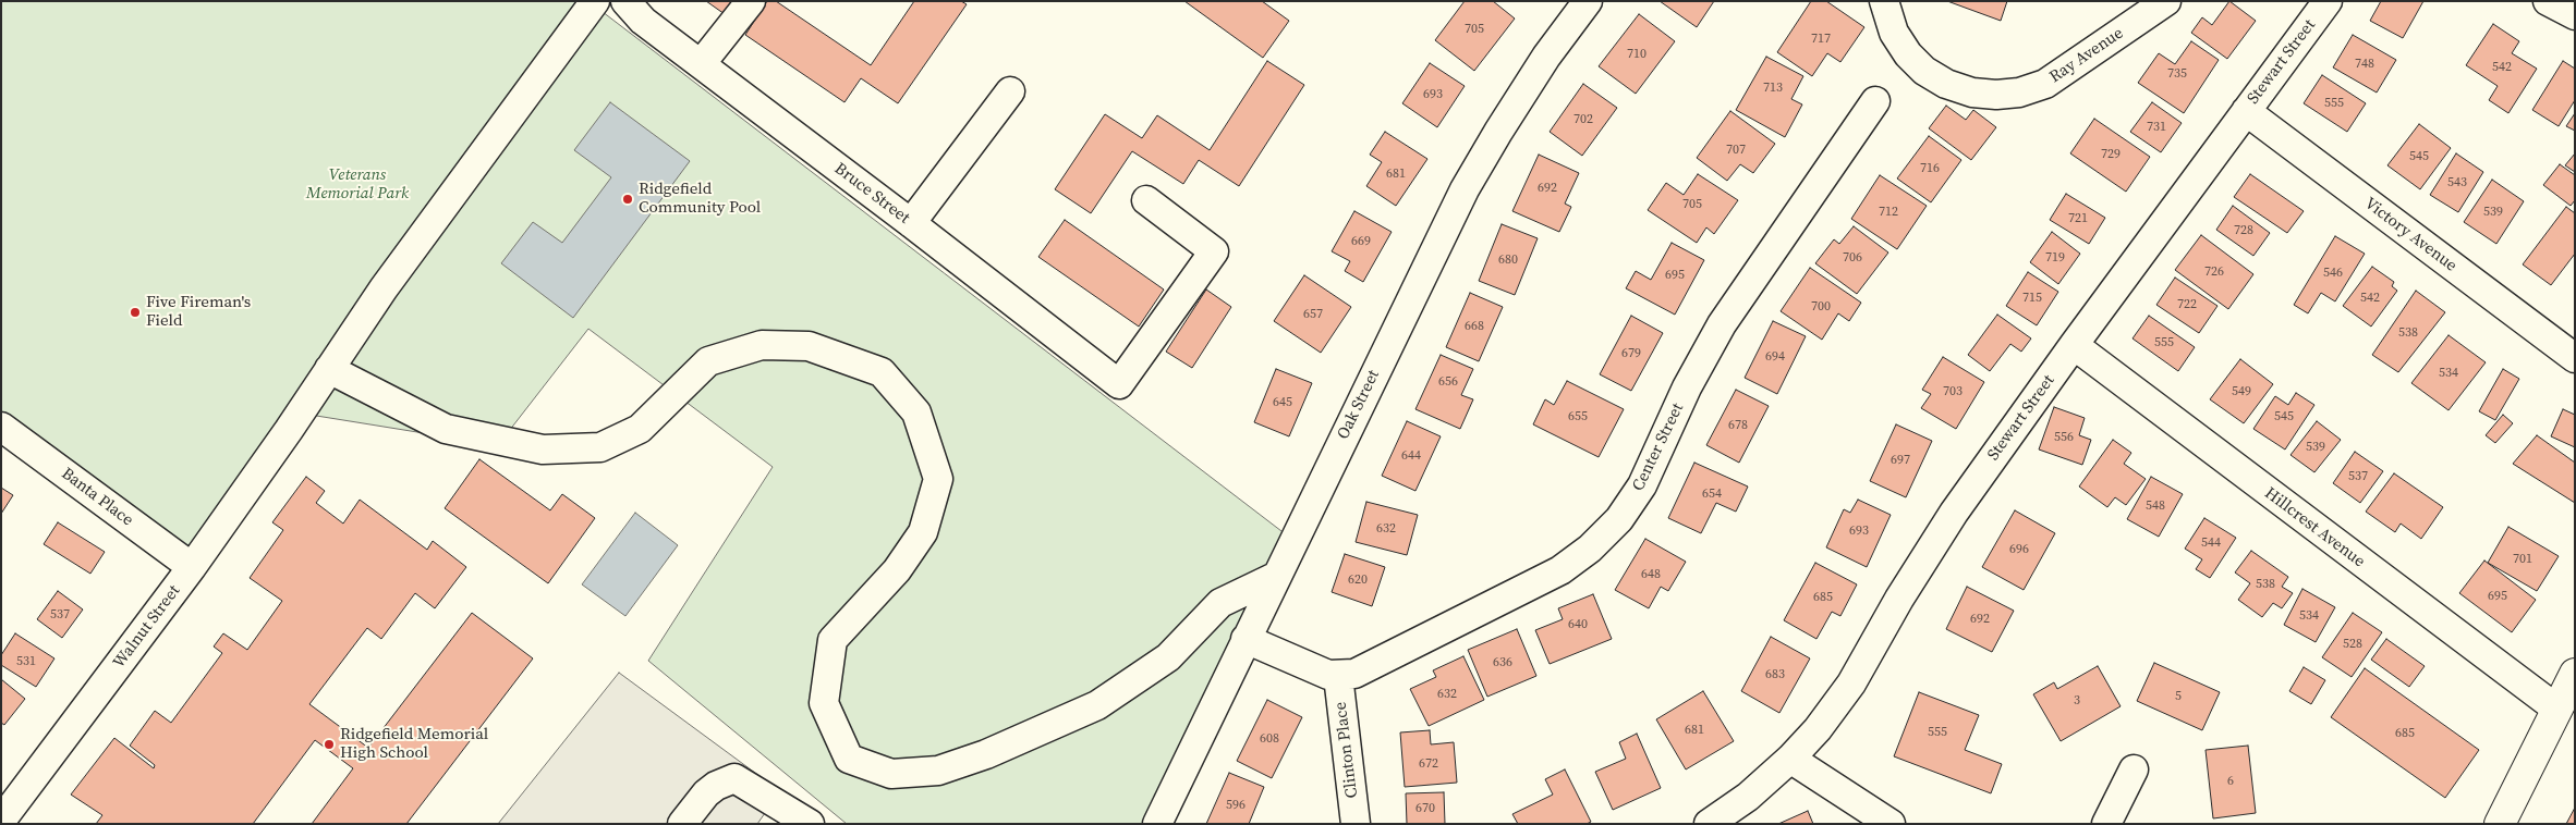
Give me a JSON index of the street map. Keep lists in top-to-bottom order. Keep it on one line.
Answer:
{"streets":{"street":["Ray Avenue","Stewart Street","Bruce Street","Victory Avenue","Oak Street","Center Street","Banta Place","Hillcrest Avenue","Walnut Street","Clinton Place"]},"crossings":[["Stewart Street","Victory Avenue"],["Stewart Street","Hillcrest Avenue"],["Center Street","Clinton Place"],["Banta Place","Walnut Street"]],"parks":["Veterans Memorial Park"],"places":["Ridgefield Community Pool","Five Fireman's Field","Ridgefield Memorial High School"],"house_numbers":["705","717","710","748","542","735","713","693","555","702","731","707","729","545","716","681","543","692","705","712","539","721","728","669","706","719","680","726","546","695","715","542","722","700","657","668","538","555","679","694","534","656","703","549","645","655","545","678","556","539","644","697","537","654","548","632","693","544","696","701","648","620","538","695","685","537","534","692","640","528","531","636","683","632","5","3","681","555","685","608","672","6","596","670"]}
